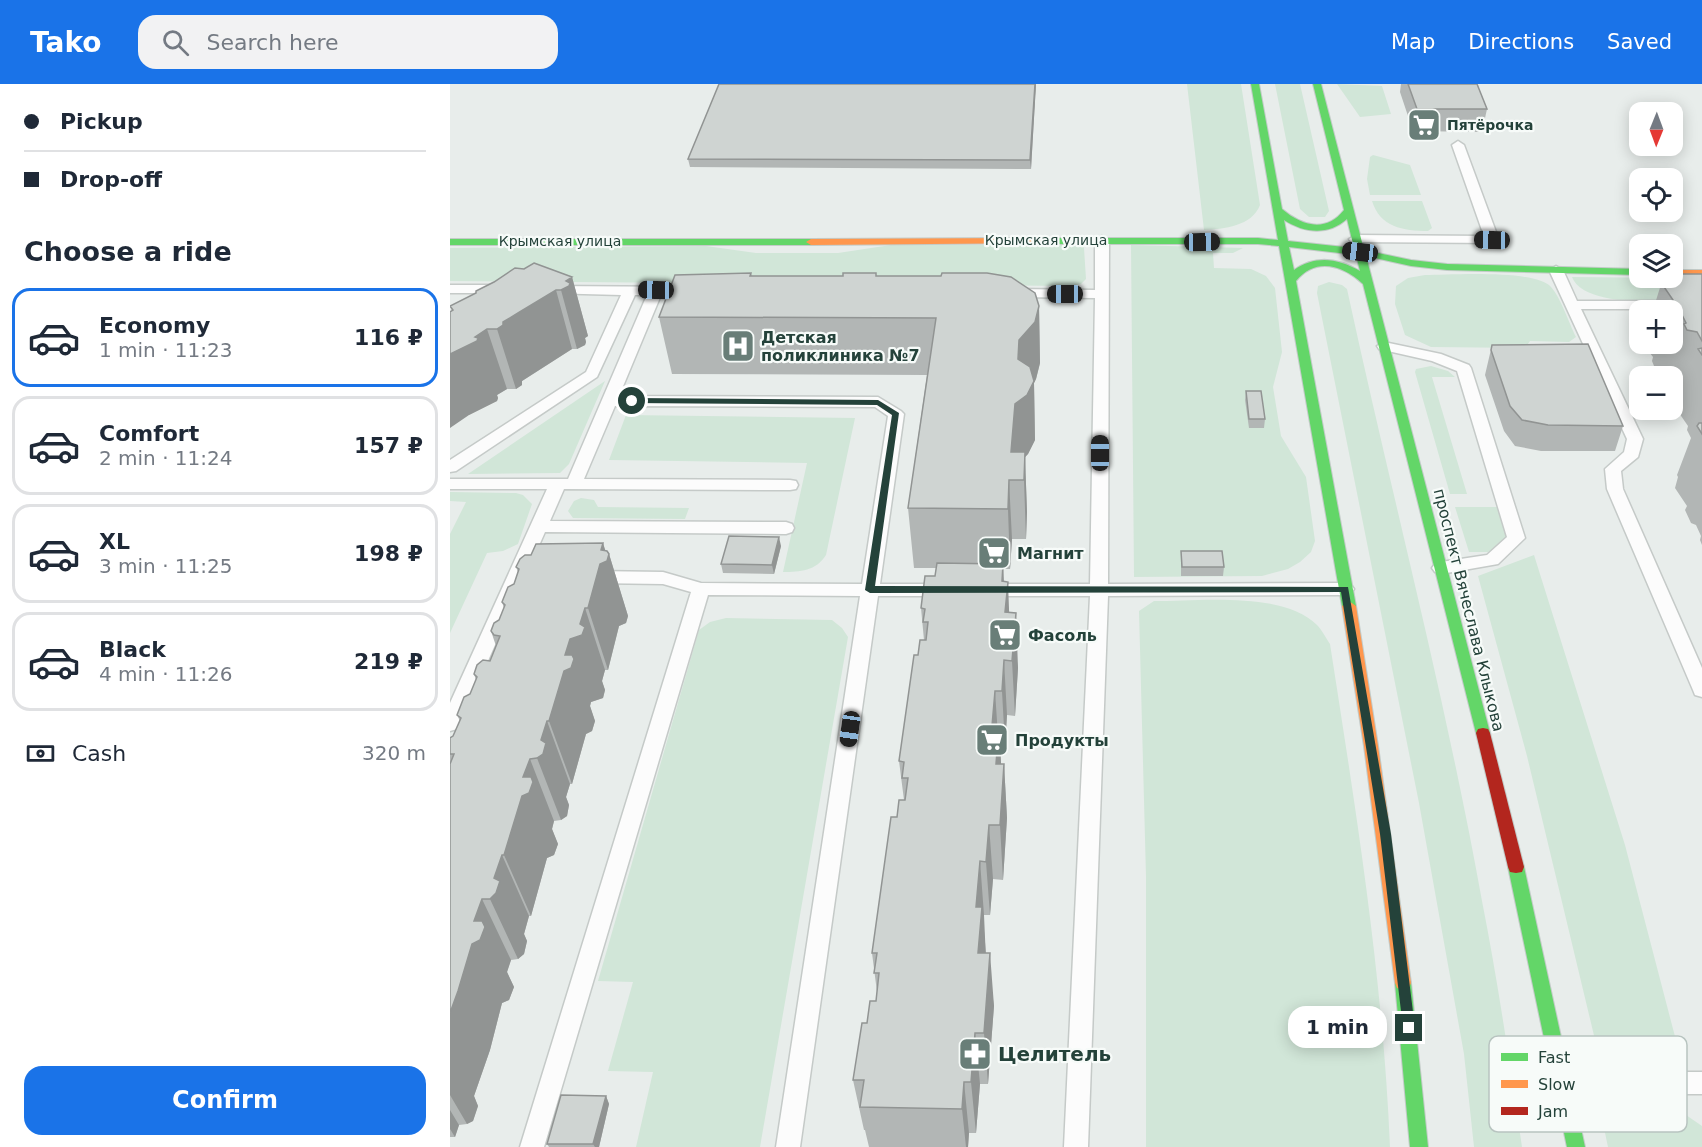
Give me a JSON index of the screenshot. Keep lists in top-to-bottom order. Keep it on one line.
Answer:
{"streets":{"main road":["Крымская улица","проспект Вячеслава Клыкова"]},"crossings":[["Крымская улица","проспект Вячеслава Клыкова"]],"places":{"supermarket":["Пятёрочка","Магнит","Фасоль","Продукты"],"hospital":["Детская поликлиника №7"],"pharmacy":["Целитель"]},"legend":["Fast","Slow","Jam"],"north":"bottom","page":{"header":"Tako","search":"Search here","nav":["Map","Directions","Saved"],"banner":["Pickup","Drop-off"],"map_buttons":["+","−"],"heading":"Choose a ride","list":[{"name":"Economy","note":"1 min · 11:23","value":"116 ₽"},{"name":"Comfort","note":"2 min · 11:24","value":"157 ₽"},{"name":"XL","note":"3 min · 11:25","value":"198 ₽"},{"name":"Black","note":"4 min · 11:26","value":"219 ₽"}],"pay":["Cash","320 m"],"bubble":"1 min","buttons":"Confirm"}}
